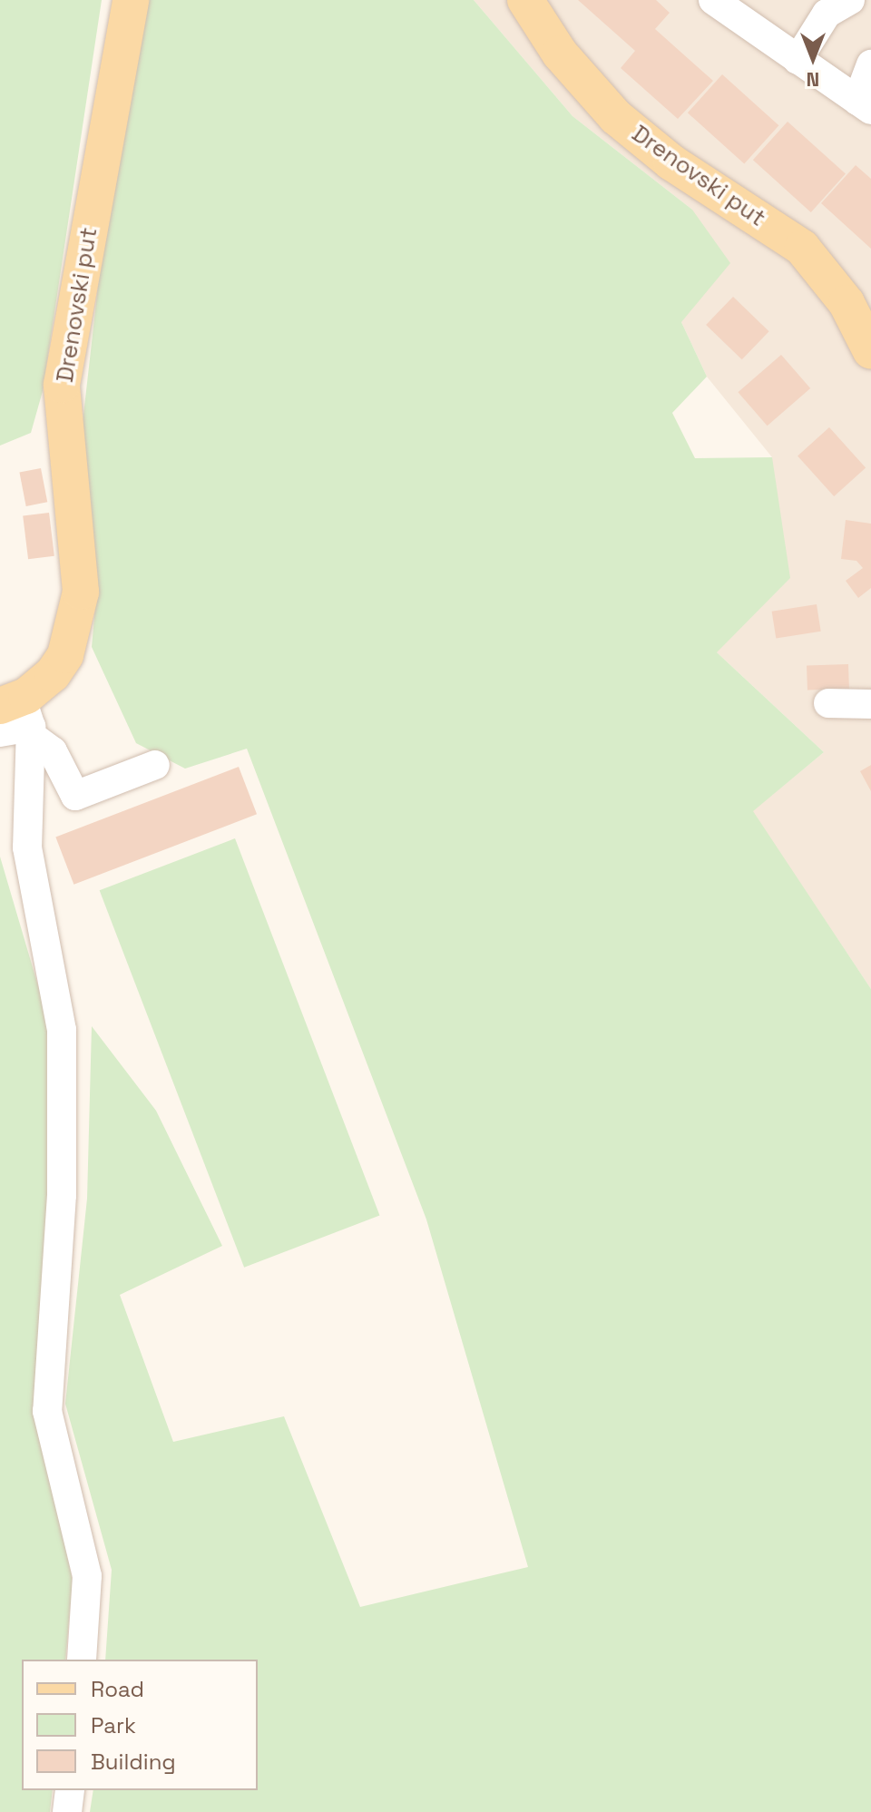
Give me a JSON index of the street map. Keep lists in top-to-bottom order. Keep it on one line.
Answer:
{"streets":{"main road":["Drenovski put"]},"legend":["Road","Park","Building"],"north":"bottom"}
